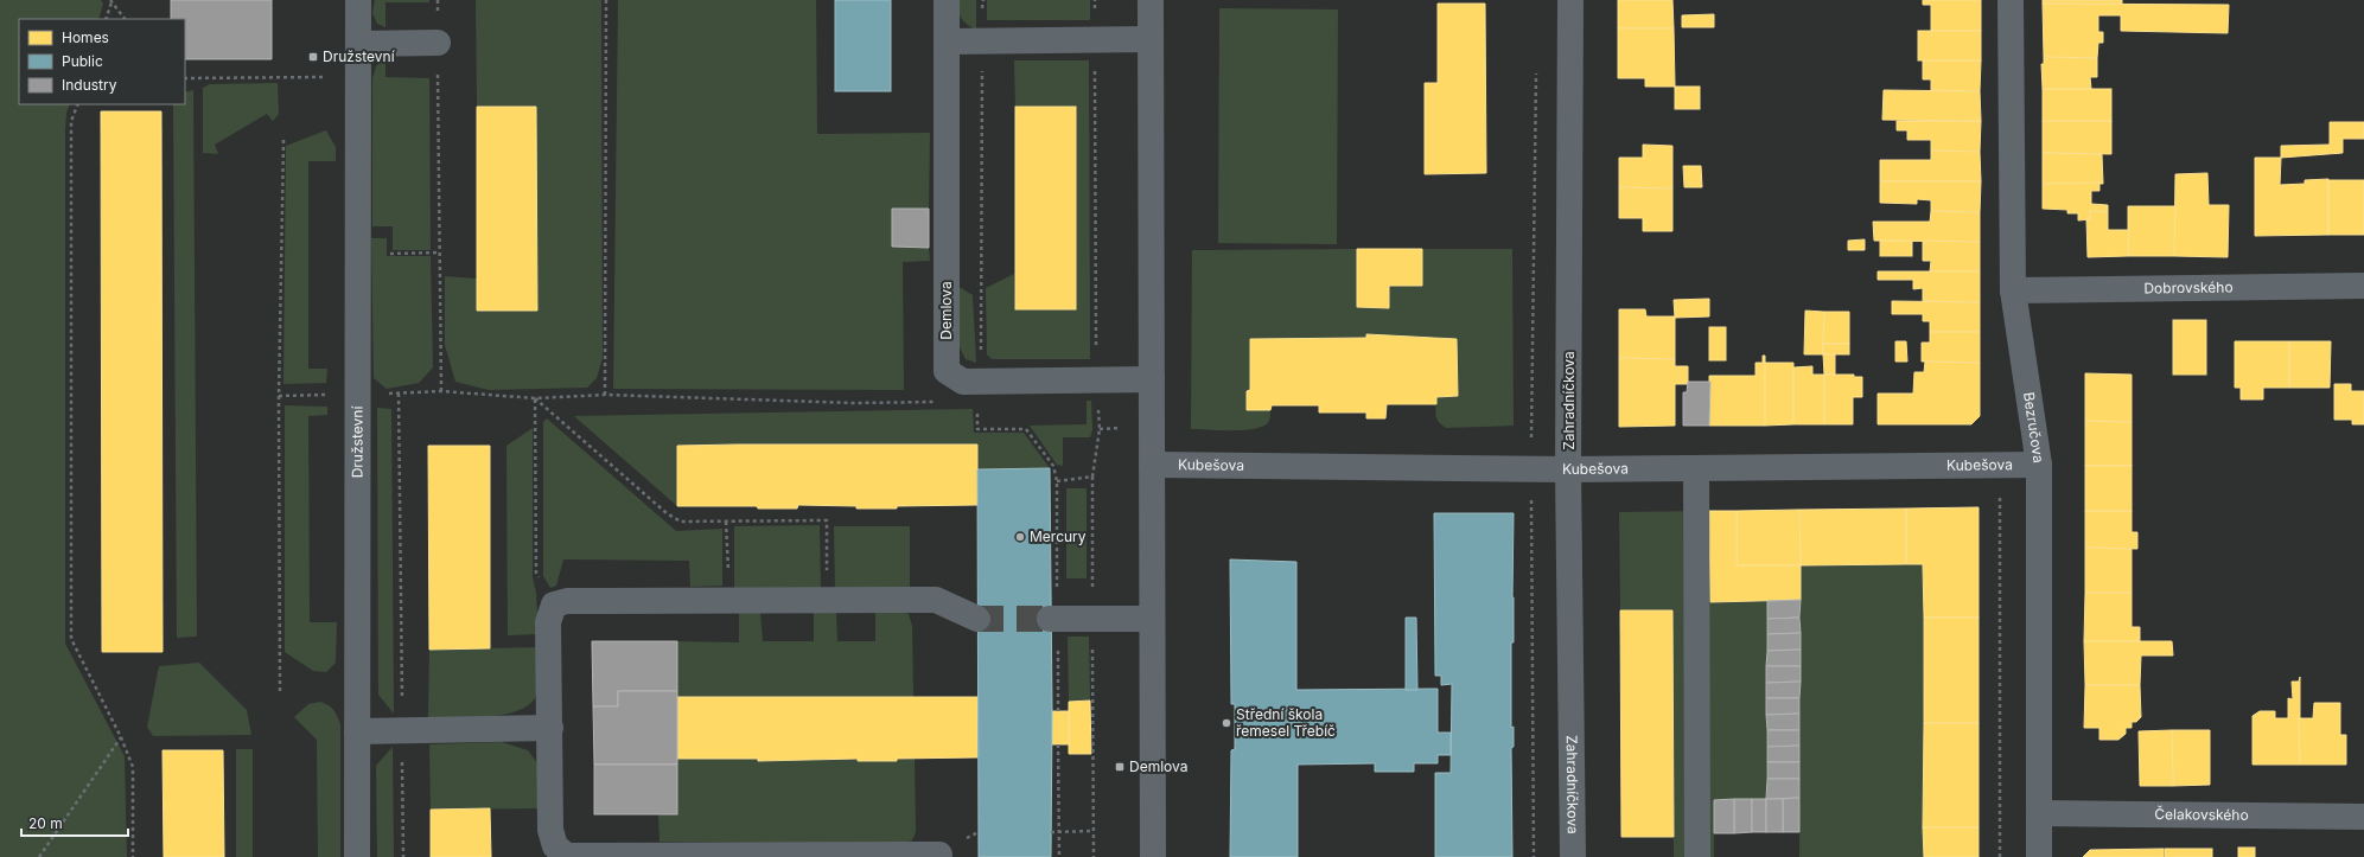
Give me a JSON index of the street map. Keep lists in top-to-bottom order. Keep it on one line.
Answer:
{"streets":{"street":["Dobrovského","Demlova","Zahradníčkova","Bezručova","Družstevní","Kubešova","Čelakovského"]},"crossings":[["Dobrovského","Bezručova"],["Zahradníčkova","Kubešova"],["Bezručova","Kubešova"],["Bezručova","Čelakovského"]],"places":{"transit":["Družstevní","Demlova"],"other":["Mercury","Střední škola řemesel Třebíč"]},"legend":["Homes","Public","Industry"],"scale_bar":"20 m"}
